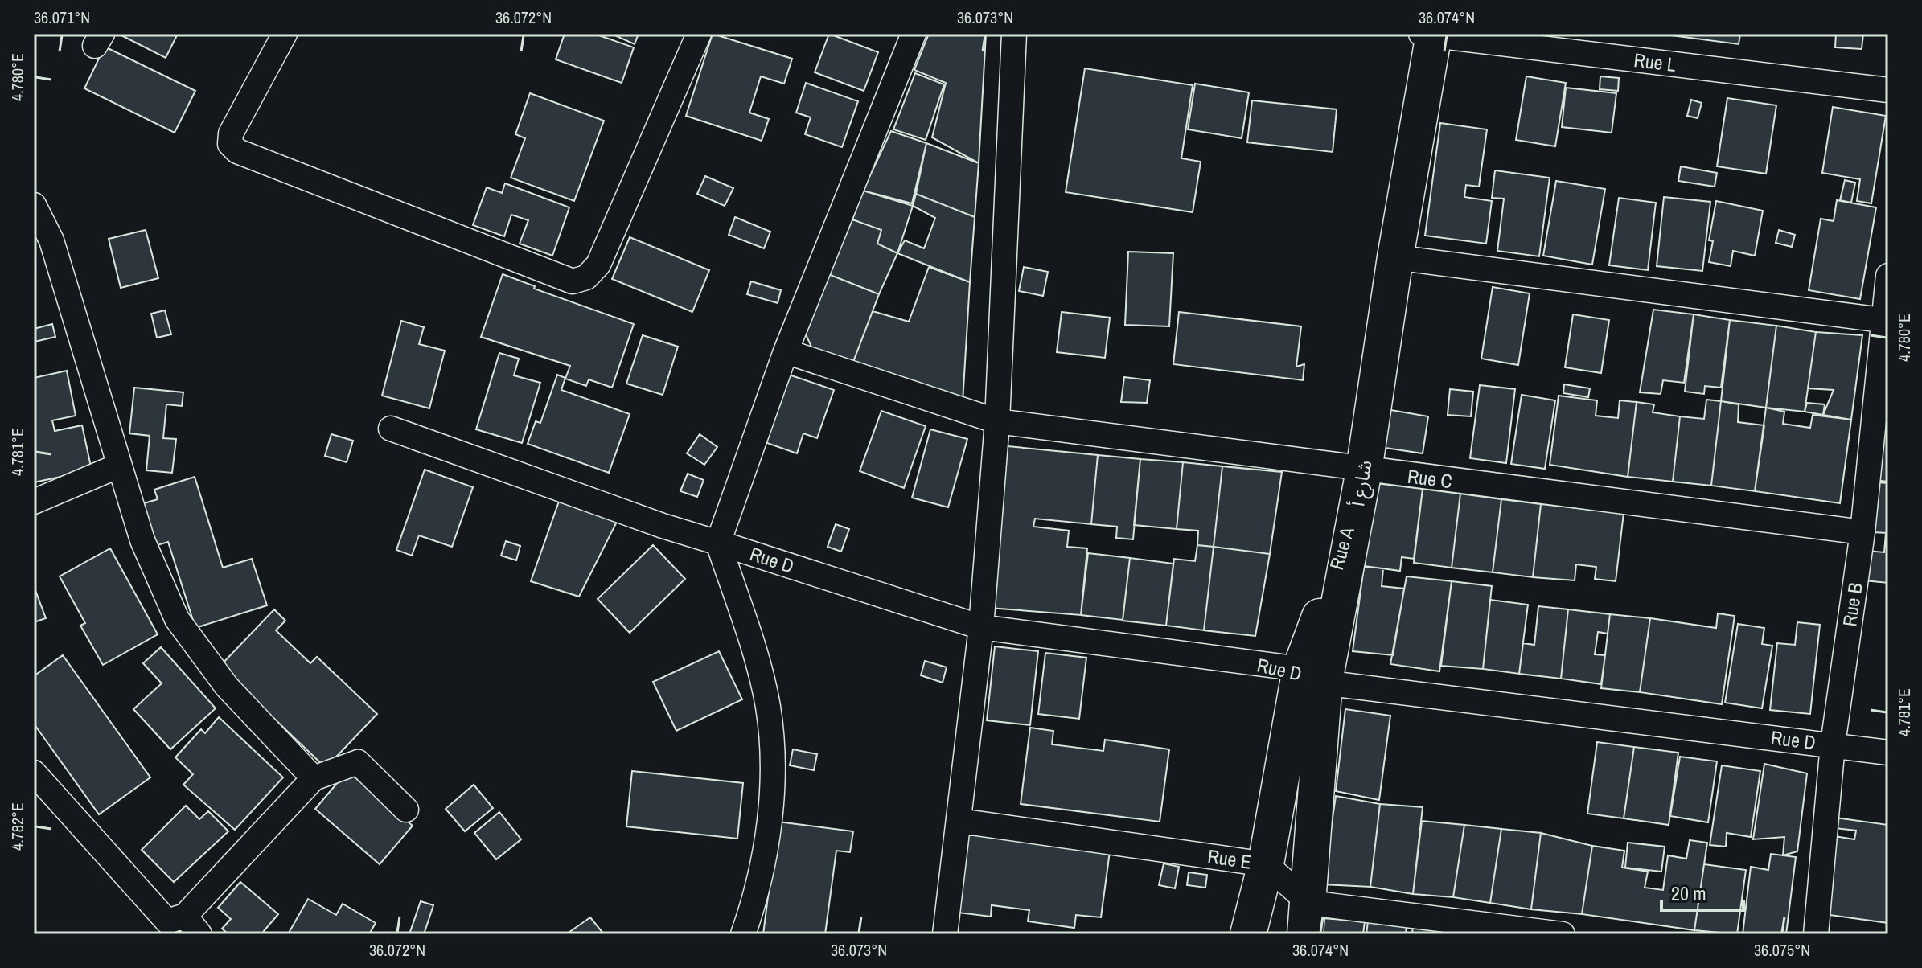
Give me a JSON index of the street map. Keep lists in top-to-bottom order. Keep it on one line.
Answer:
{"streets":{"street":["Rue L","Rue C","شارع أ","Rue A","Rue D","Rue B","Rue E"]},"crossings":[["Rue L","شارع أ"],["Rue C","شارع أ"],["Rue C","Rue A"],["Rue C","Rue B"],["شارع أ","Rue A"],["شارع أ","Rue D"],["شارع أ","Rue E"],["Rue D","Rue B"]],"scale_bar":"20 m","coordinates":["36.071°N","36.072°N","36.073°N","36.074°N","4.780°E","4.781°E","4.782°E","36.075°N"]}
